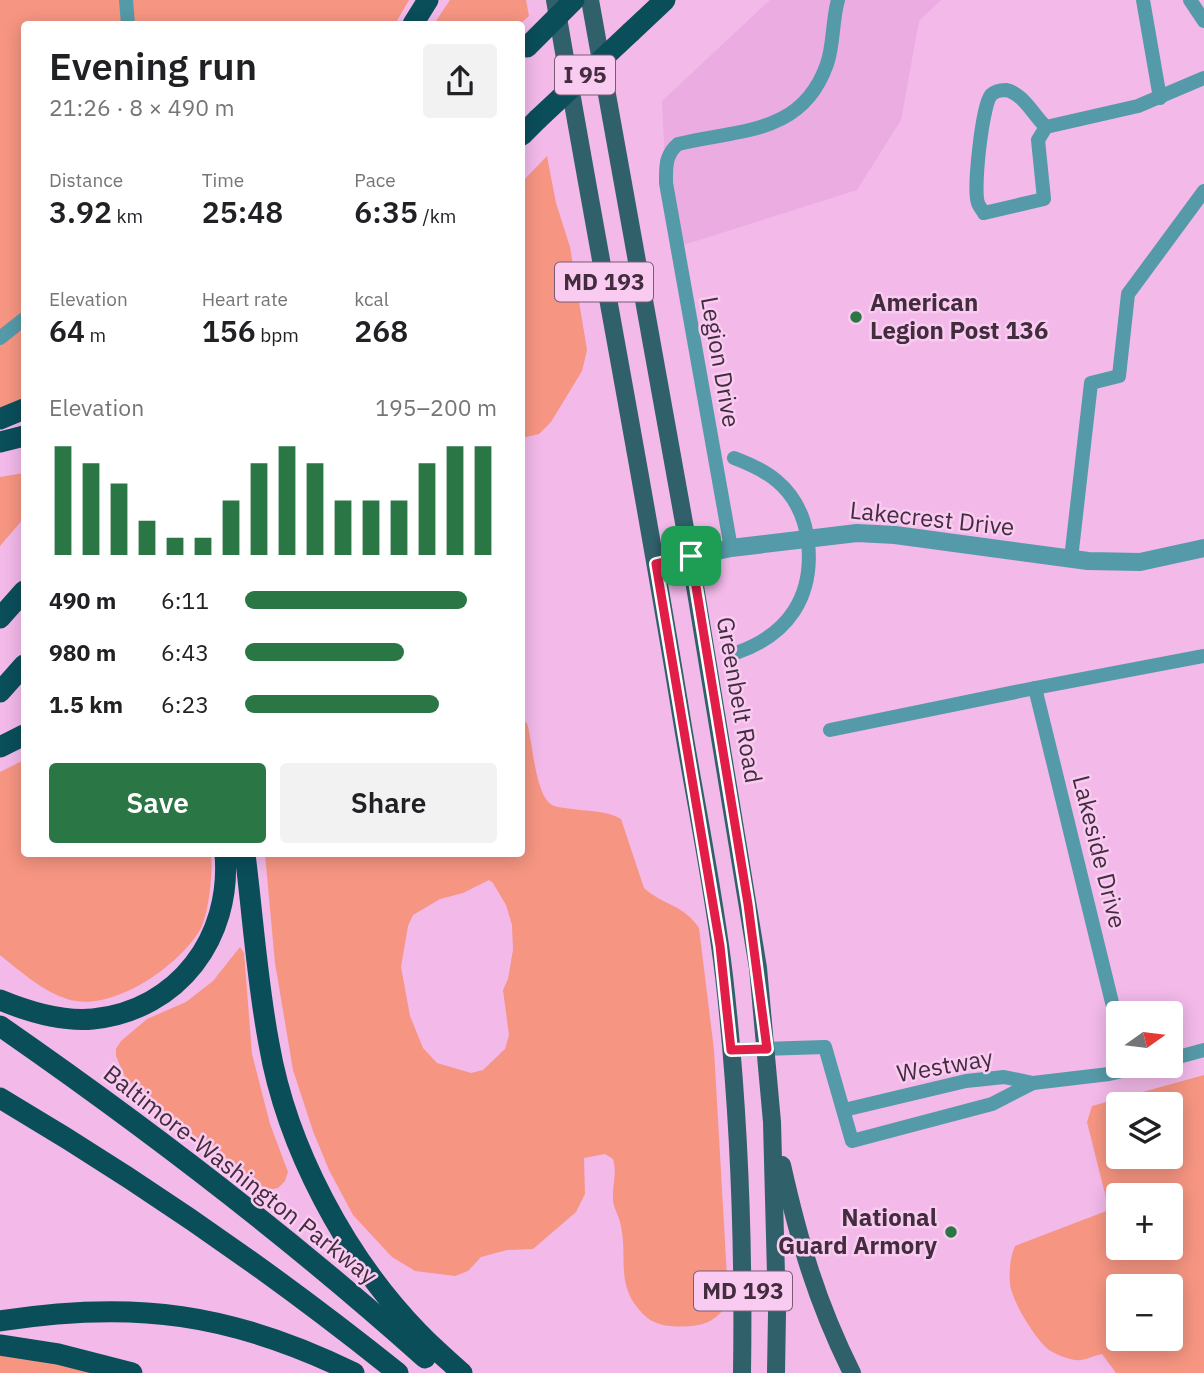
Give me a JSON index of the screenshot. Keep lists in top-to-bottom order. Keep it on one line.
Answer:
{"streets":{"highway":["I 95","Baltimore-Washington Parkway"],"main road":["MD 193","Greenbelt Road"],"street":["Legion Drive","Lakecrest Drive","Lakeside Drive","Westway"]},"crossings":[["MD 193","Lakecrest Drive"],["Legion Drive","Lakecrest Drive"],["Lakecrest Drive","Greenbelt Road"]],"places":["American Legion Post 136","National Guard Armory"],"north":"right","page":{"heading":["Evening run","21:26 · 8 × 490 m"],"stats":[["Distance","3.92 km"],["Time","25:48"],["Pace","6:35 /km"],["Elevation","64 m"],["Heart rate","156 bpm"],["kcal","268"]],"chart":["Elevation","195–200 m"],"list":[{"name":"490 m","note":"6:11"},{"name":"980 m","note":"6:43"},{"name":"1.5 km","note":"6:23"}],"buttons":["Save","Share"],"map_buttons":["+","−"]}}
